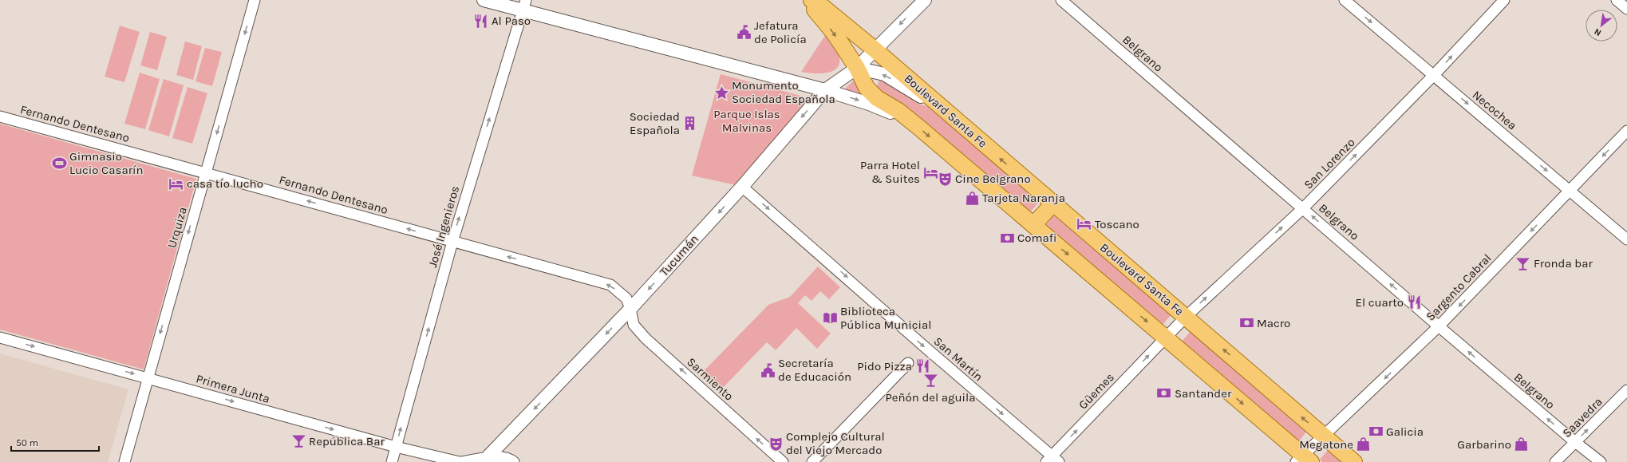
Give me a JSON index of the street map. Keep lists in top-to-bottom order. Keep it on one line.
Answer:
{"streets":{"main road":["Boulevard Santa Fe"],"street":["Belgrano","Necochea","Fernando Dentesano","San Lorenzo","José Ingenieros","Urquiza","Tucumán","Sargento Cabral","San Martín","Sarmiento","Primera Junta","Güemes","Saavedra"]},"crossings":[["Belgrano","San Lorenzo"],["Belgrano","Sargento Cabral"],["Belgrano","Saavedra"],["Necochea","San Lorenzo"],["Necochea","Sargento Cabral"],["Boulevard Santa Fe","San Lorenzo"],["Boulevard Santa Fe","Tucumán"],["Boulevard Santa Fe","Sargento Cabral"],["Fernando Dentesano","José Ingenieros"],["Fernando Dentesano","Urquiza"],["Fernando Dentesano","Tucumán"],["Fernando Dentesano","Sarmiento"],["San Lorenzo","Güemes"],["José Ingenieros","Primera Junta"],["Urquiza","Primera Junta"],["Tucumán","San Martín"],["Tucumán","Sarmiento"],["Tucumán","Primera Junta"],["San Martín","Güemes"]],"one_way":["Belgrano","Necochea","Fernando Dentesano","San Lorenzo","José Ingenieros","Urquiza","Tucumán","Sargento Cabral","San Martín","Sarmiento","Primera Junta","Güemes","Saavedra"],"parks":["Parque Islas Malvinas"],"places":{"restaurant":["Al Paso","El cuarto","Pido Pizza"],"public building":["Jefatura de Policía","Secretaría de Educación"],"place":["Monumento Sociedad Española"],"building":["Sociedad Española"],"sports":["Gimnasio Lucio Casarín"],"hotel":["Parra Hotel & Suites","casa tío lucho","Toscano"],"theatre":["Cine Belgrano","Complejo Cultural del Viejo Mercado"],"shop":["Tarjeta Naranja","Megatone","Garbarino"],"bank":["Comafi","Macro","Santander","Galicia"],"bar":["Fronda bar","Peñón del aguila","República Bar"],"library":["Biblioteca Pública Municial"]},"scale_bar":"50 m","north":"bottom left"}
